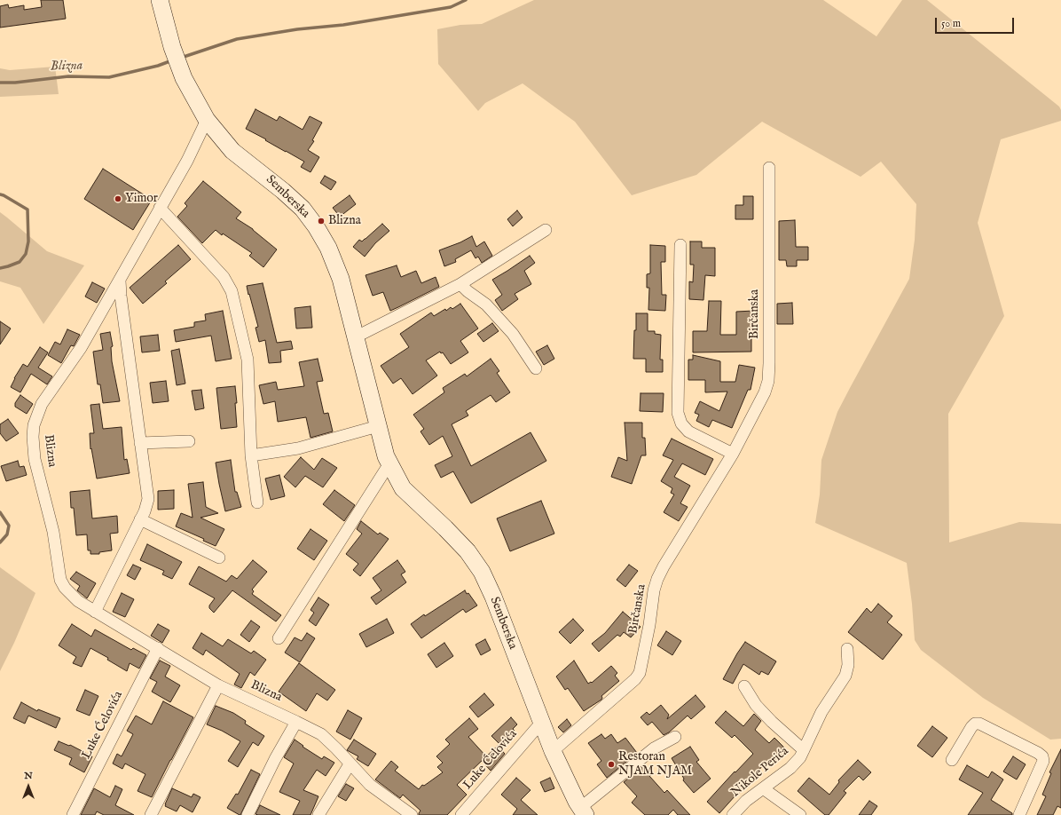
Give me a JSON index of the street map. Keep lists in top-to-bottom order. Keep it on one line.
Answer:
{"streets":{"main road":["Semberska"],"street":["Birčanska","Blizna","Luke Ćelovića","Nikole Perića"]},"crossings":[["Semberska","Birčanska"],["Semberska","Blizna"],["Semberska","Luke Ćelovića"],["Blizna","Luke Ćelovića"]],"water":["Blizna"],"places":["Yimor","Blizna","Restoran NJAM NJAM"],"scale_bar":"50 m","north":"top"}
